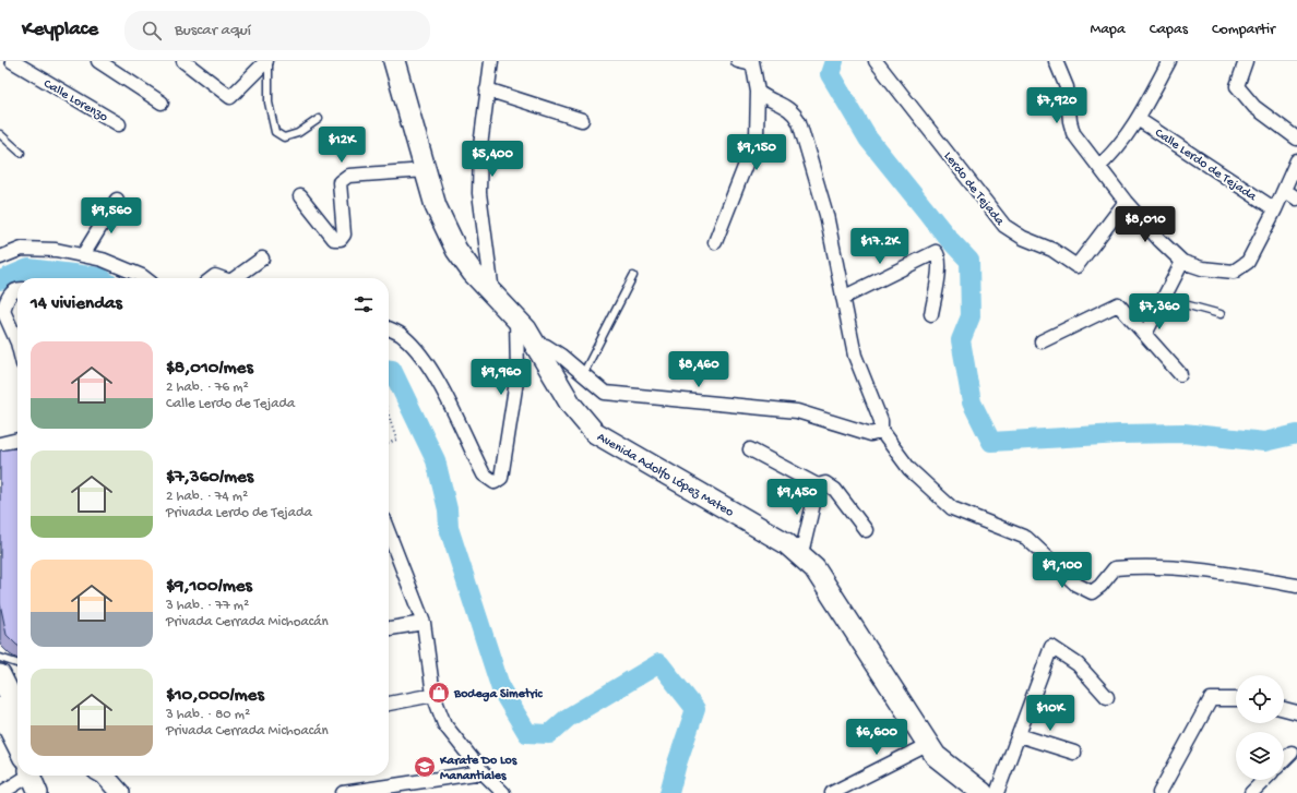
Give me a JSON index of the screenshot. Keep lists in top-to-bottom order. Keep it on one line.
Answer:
{"streets":{"main road":["Avenida Adolfo López Mateo"],"street":["Calle Lorenzo","Calle Lerdo de Tejada","Lerdo de Tejada"]},"places":{"shop":["Bodega Simetric"],"school or university":["Karate Do Los Manantiales"]},"page":{"header":"Keyplace","search":"Buscar aquí","nav":["Mapa","Capas","Compartir"],"price":["$7,920","$12K","$9,150","$5,400","$9,560","$8,010","$17.2K","$7,360","$8,460","$9,960","$9,450","$9,100","$10K","$6,600"],"heading":"14 viviendas","list":[{"name":"$8,010/mes","note":"2 hab. · 76 m² · Calle Lerdo de Tejada"},{"name":"$7,360/mes","note":"2 hab. · 74 m² · Privada Lerdo de Tejada"},{"name":"$9,100/mes","note":"3 hab. · 77 m² · Privada Cerrada Michoacán"},{"name":"$10,000/mes","note":"3 hab. · 80 m² · Privada Cerrada Michoacán"}]}}
